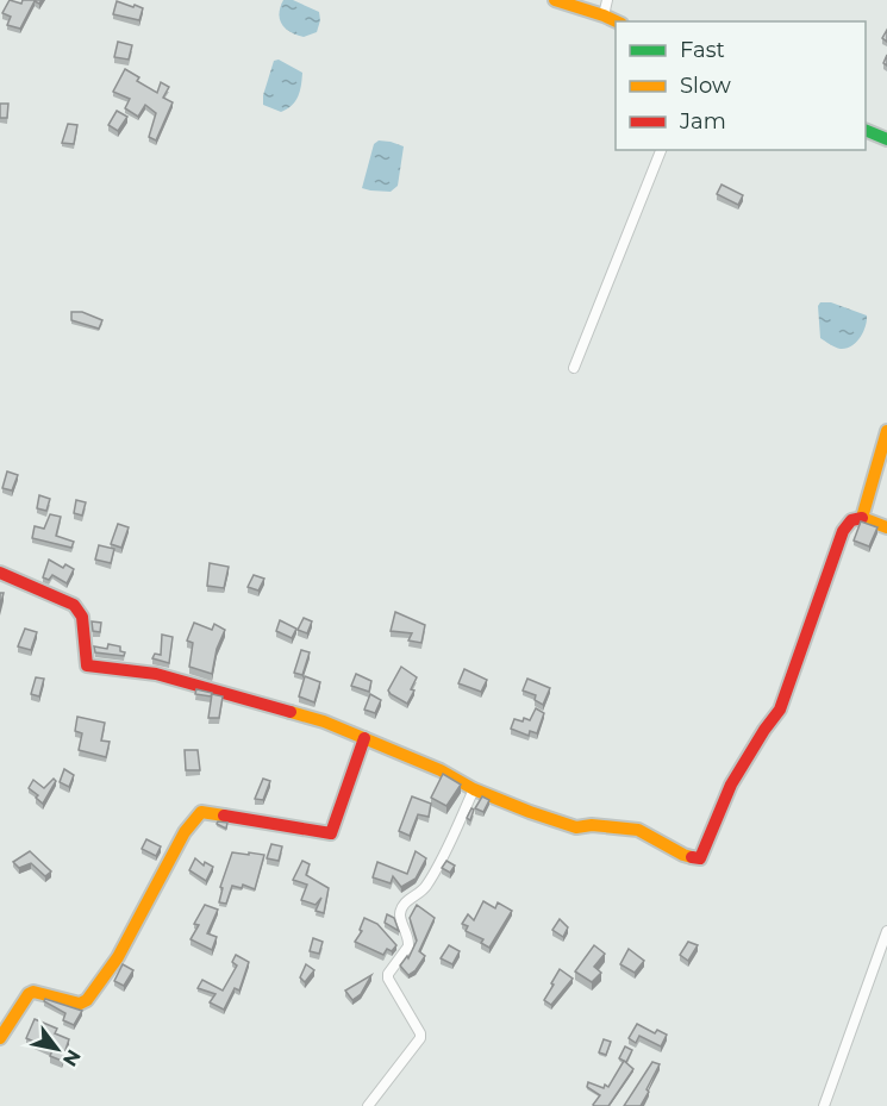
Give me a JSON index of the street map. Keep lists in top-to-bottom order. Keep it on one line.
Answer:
{"legend":["Fast","Slow","Jam"],"north":"bottom right"}
